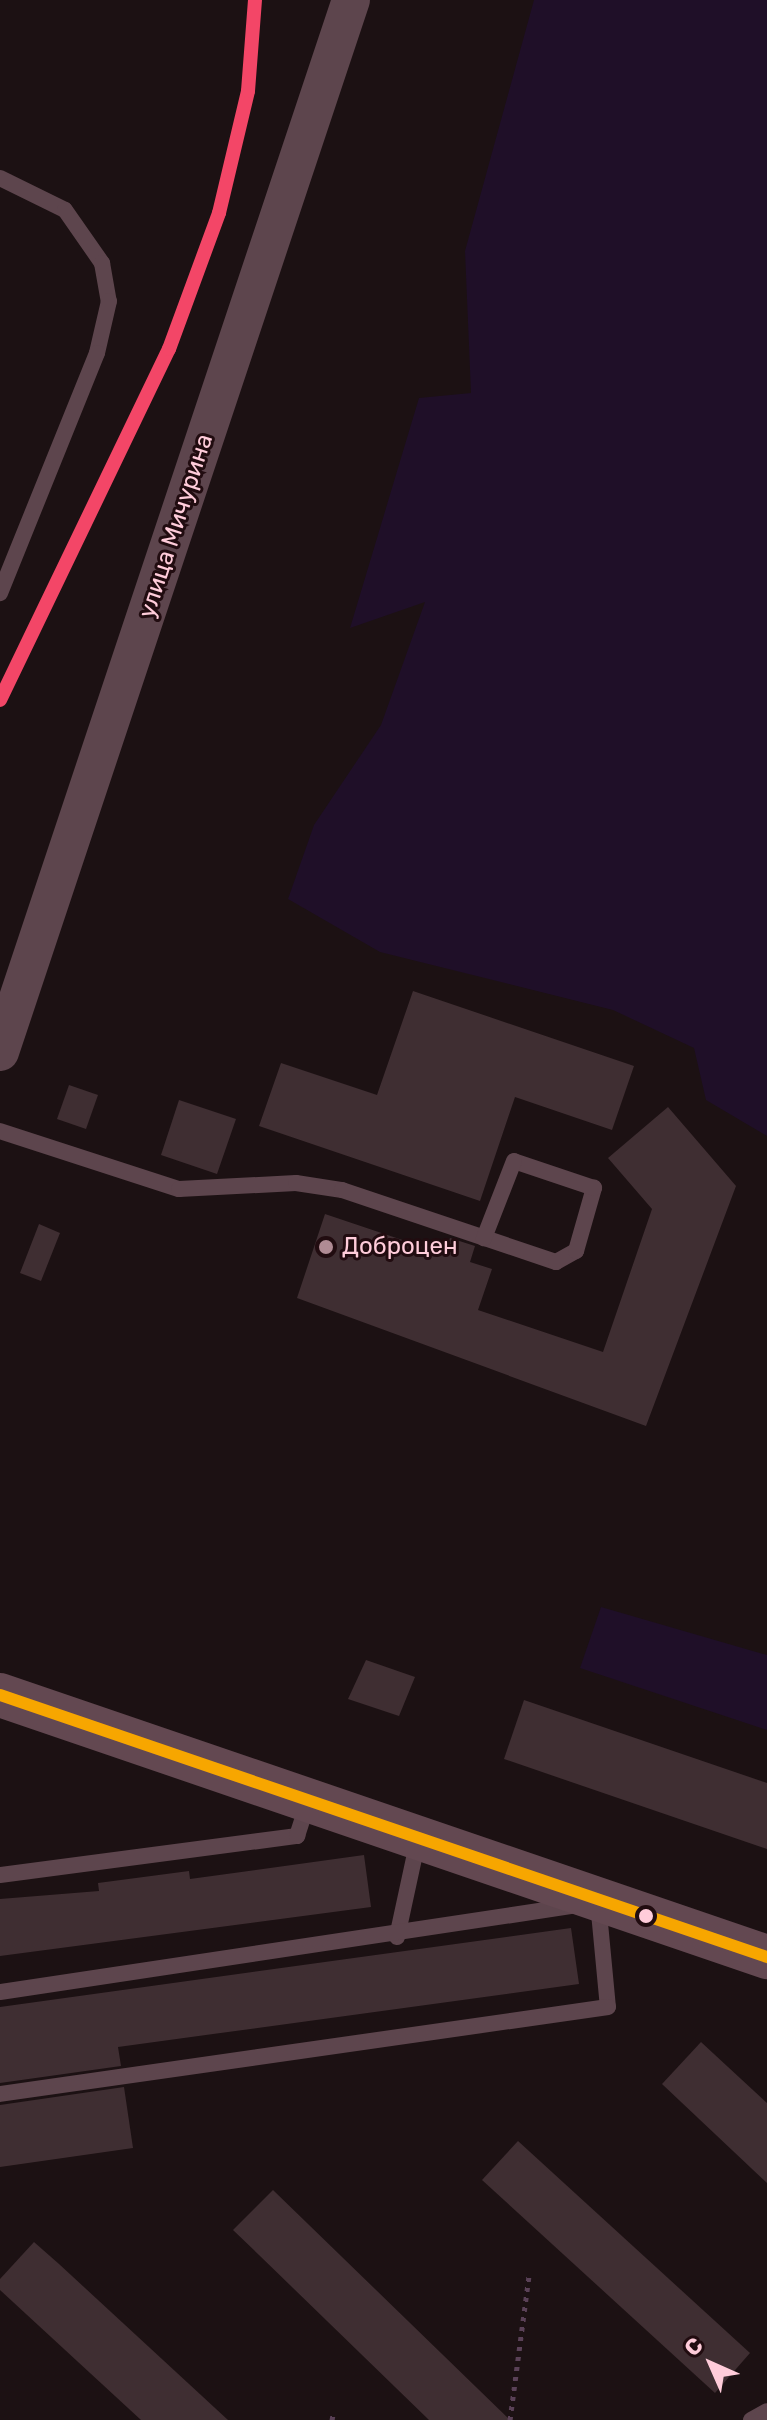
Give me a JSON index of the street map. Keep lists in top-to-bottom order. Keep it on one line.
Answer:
{"streets":{"street":["улица Мичурина"]},"places":["Доброцен"],"north":"top left"}
